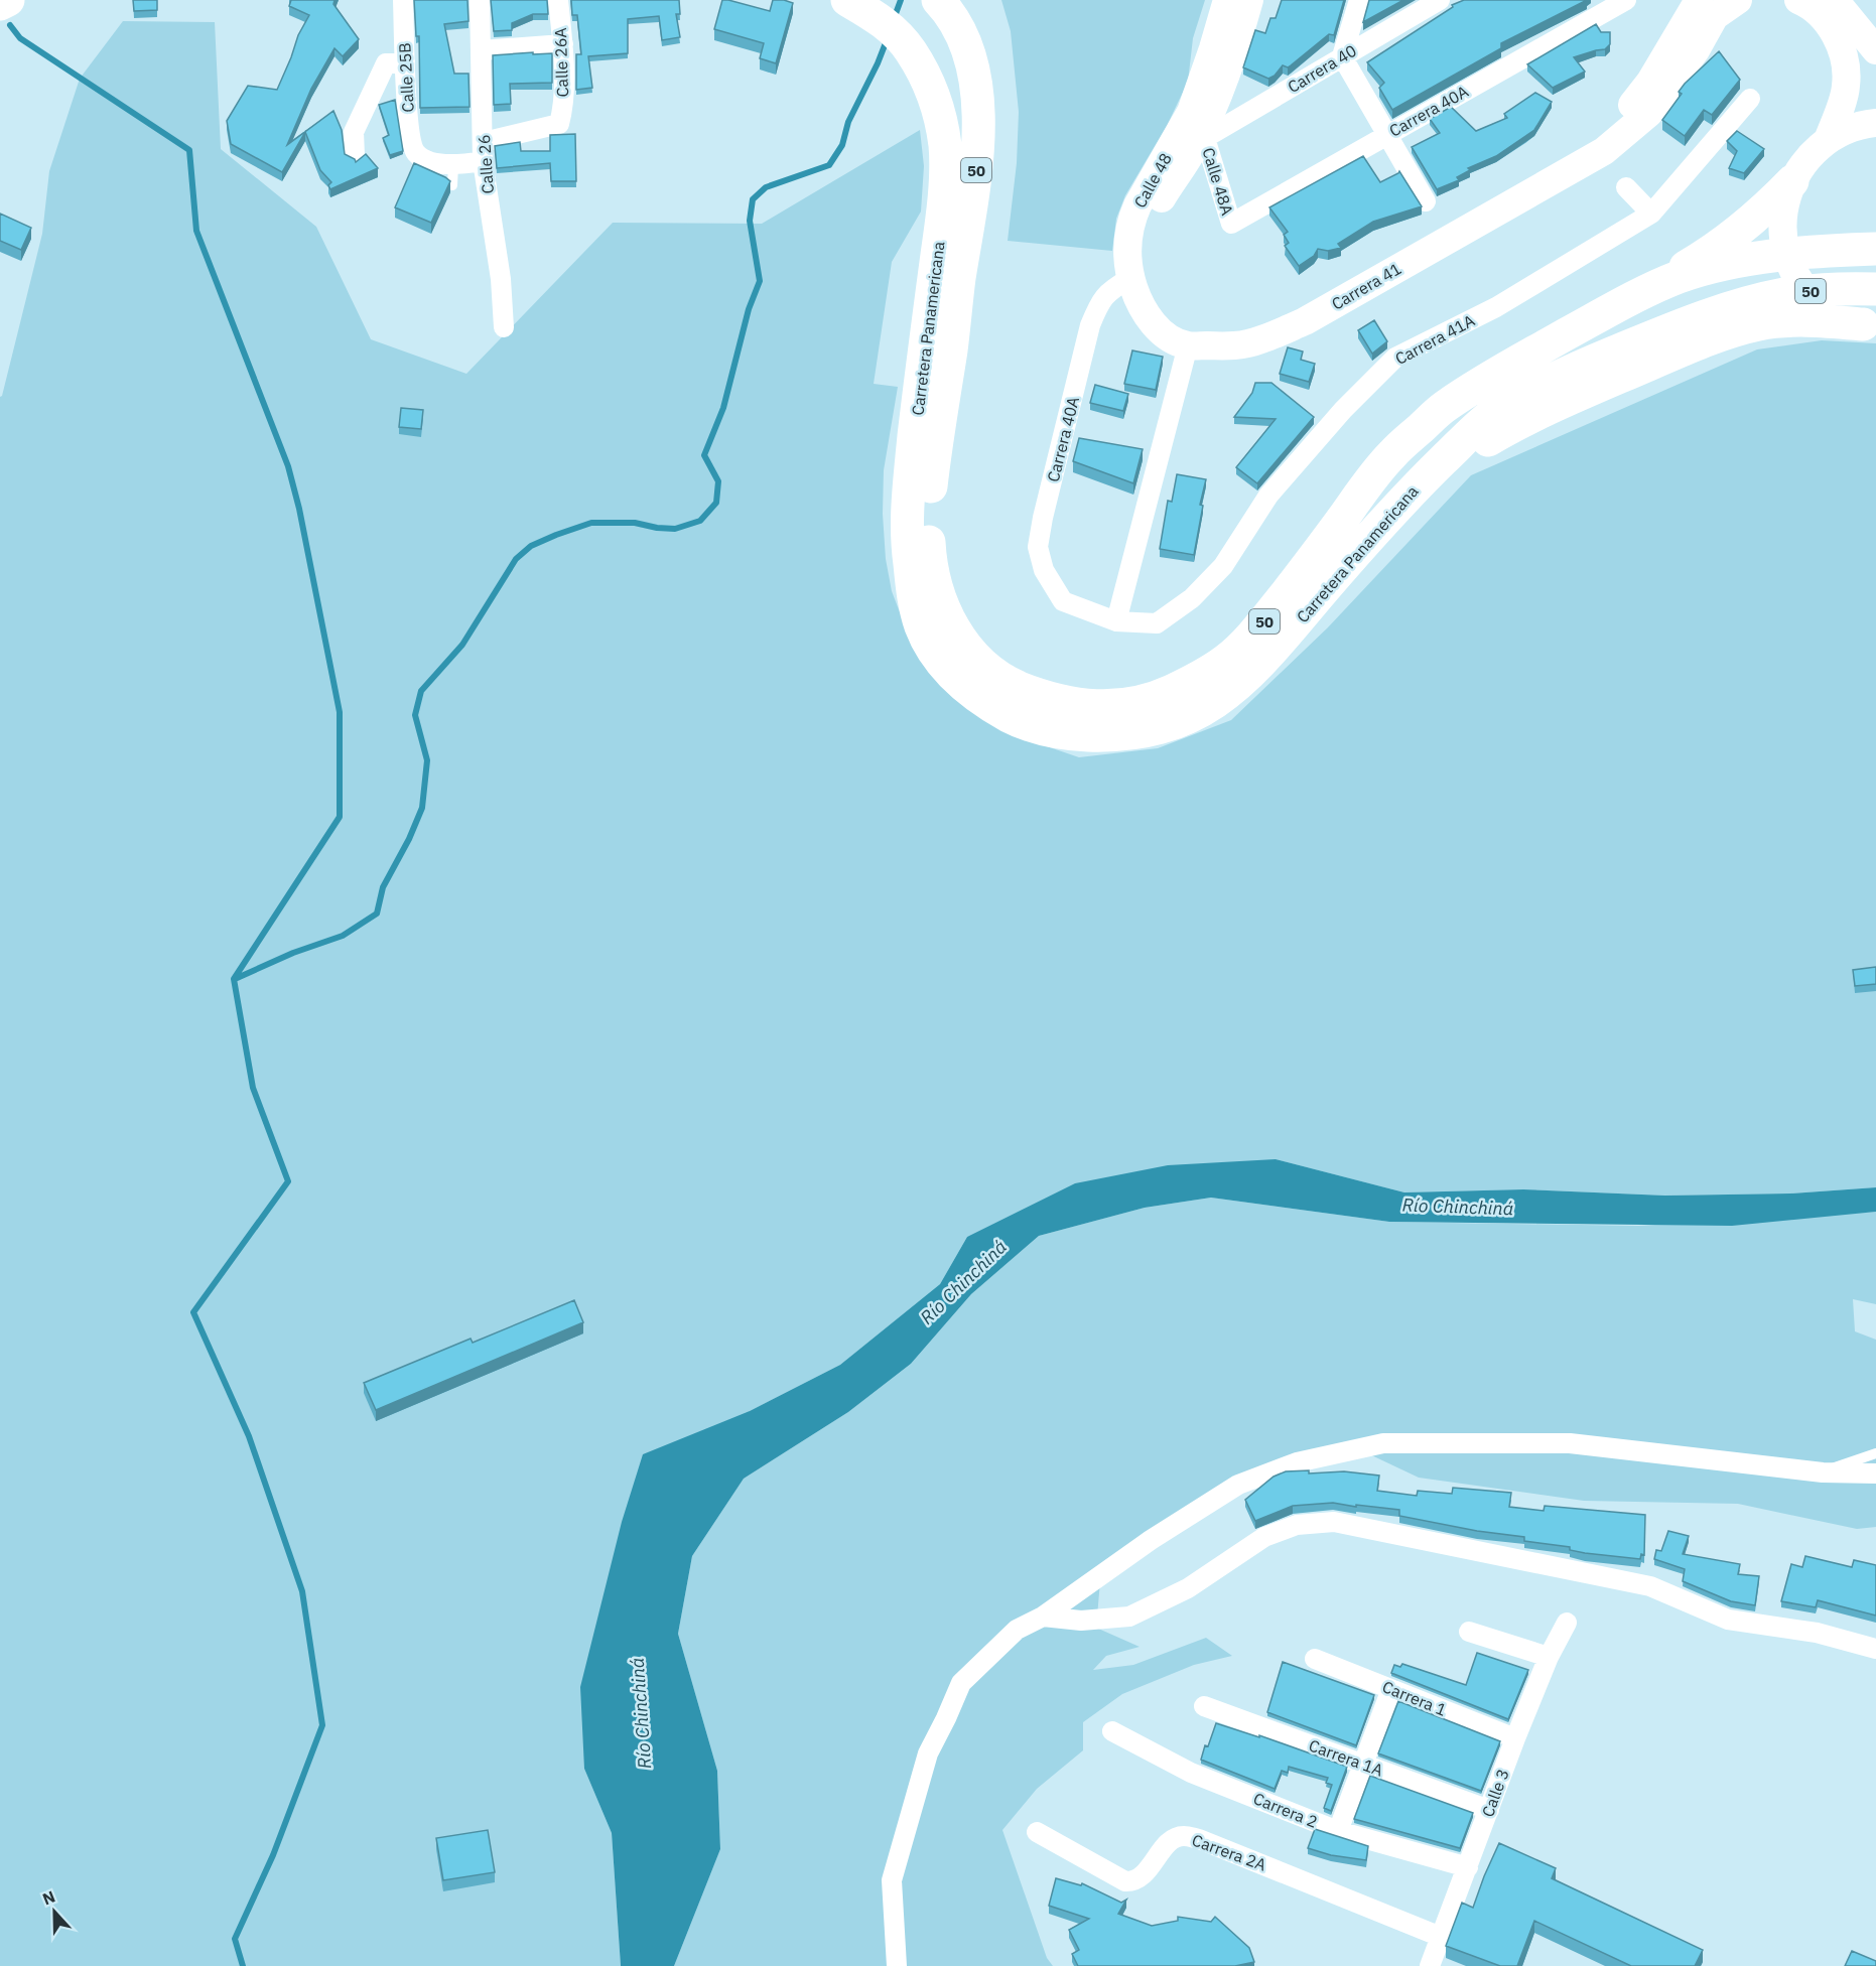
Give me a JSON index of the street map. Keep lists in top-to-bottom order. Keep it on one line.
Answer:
{"streets":{"highway":["50","Carretera Panamericana"],"main road":["Calle 48","Carrera 41"],"street":["Calle 26A","Carrera 40","Calle 25B","Carrera 40A","Calle 26","Calle 48A","Carrera 41A","Carrera 1","Carrera 1A","Calle 3","Carrera 2","Carrera 2A"]},"crossings":[["Calle 26A","Calle 25B"],["Calle 26A","Calle 26"],["Carrera 40","Calle 48"],["Carrera 40","Calle 48A"],["Calle 25B","Calle 26"],["Carrera 40A","Calle 48"],["Carrera 40A","Calle 48A"],["Carrera 40A","Carrera 41A"],["Calle 48","Calle 48A"],["Calle 48","Carrera 41"],["Carrera 1","Calle 3"],["Carrera 1A","Calle 3"],["Calle 3","Carrera 2"],["Calle 3","Carrera 2A"]],"water":["Río Chinchiná"],"north":"top"}
